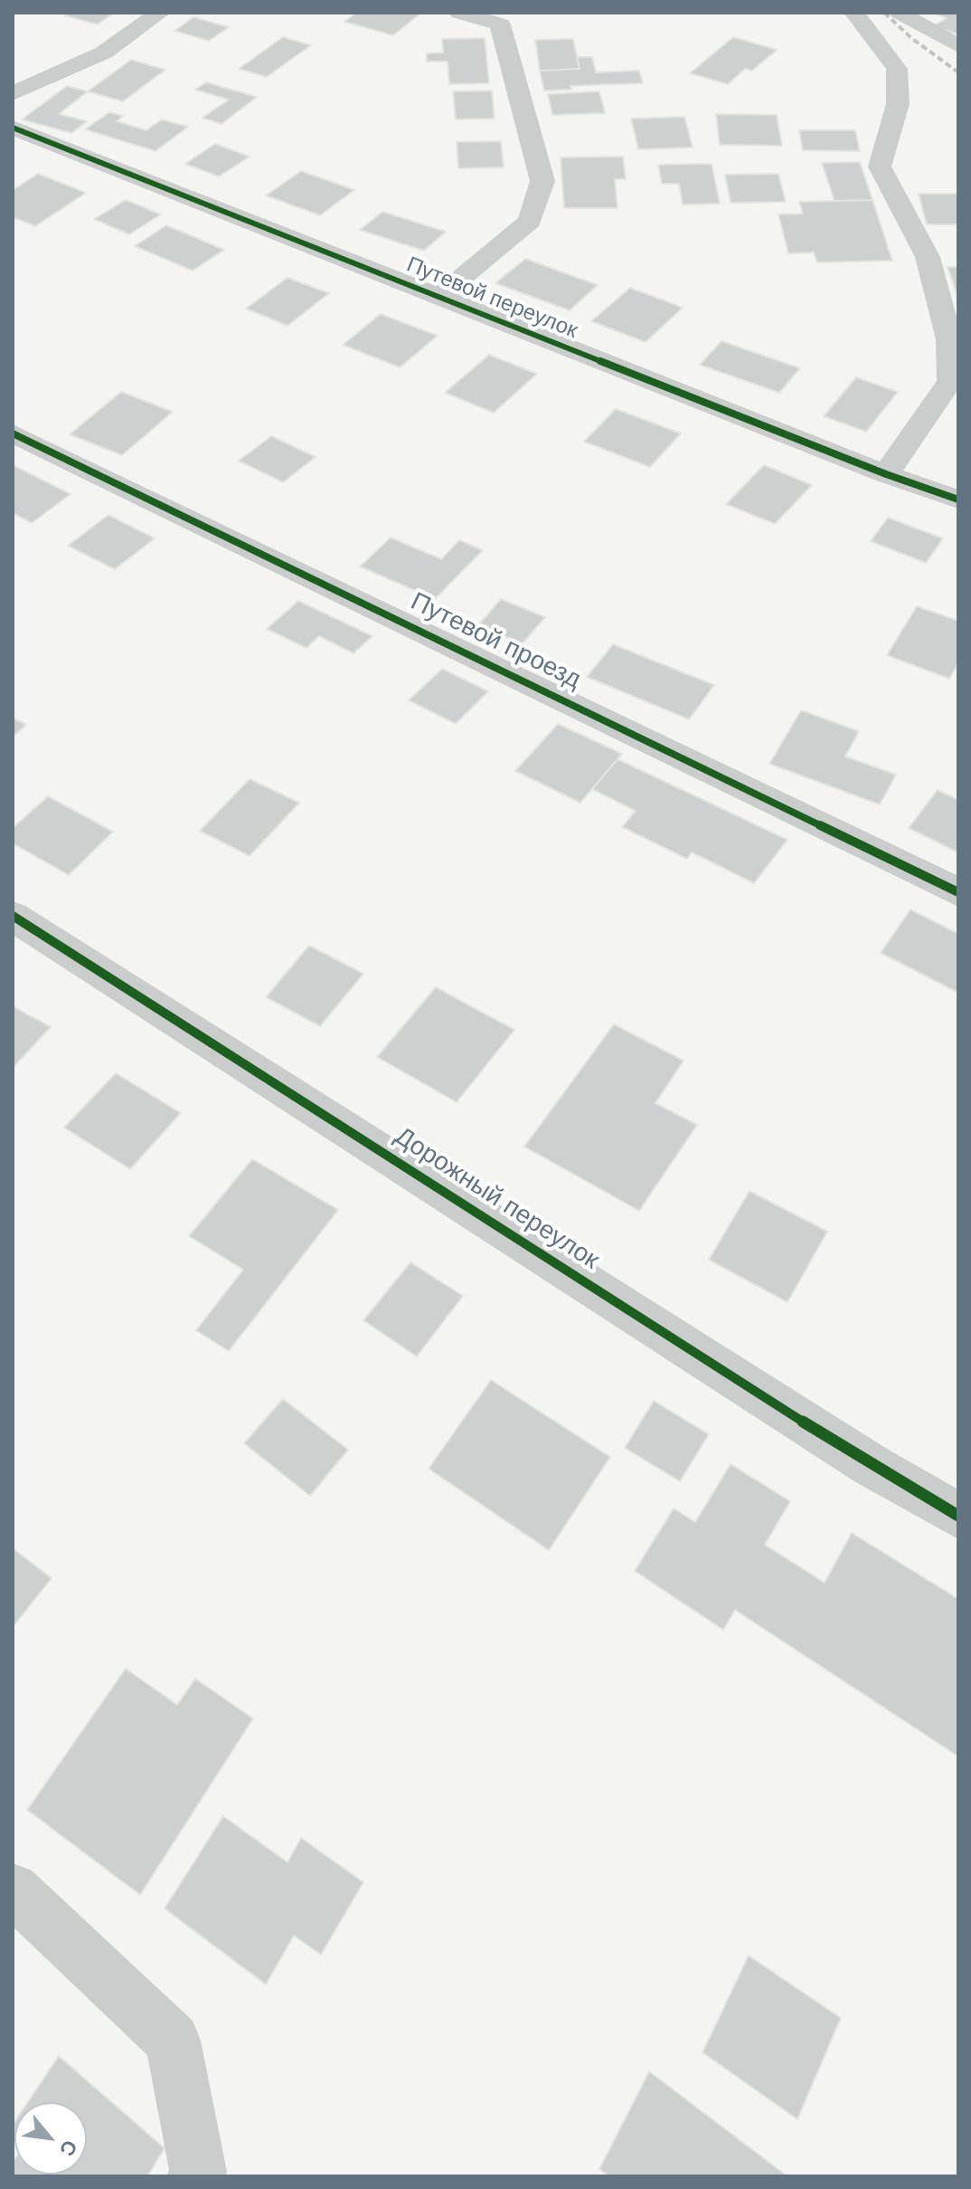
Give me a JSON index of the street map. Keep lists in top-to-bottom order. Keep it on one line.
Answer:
{"streets":{"street":["Путевой переулок","Путевой проезд","Дорожный переулок"]},"north":"bottom right"}
